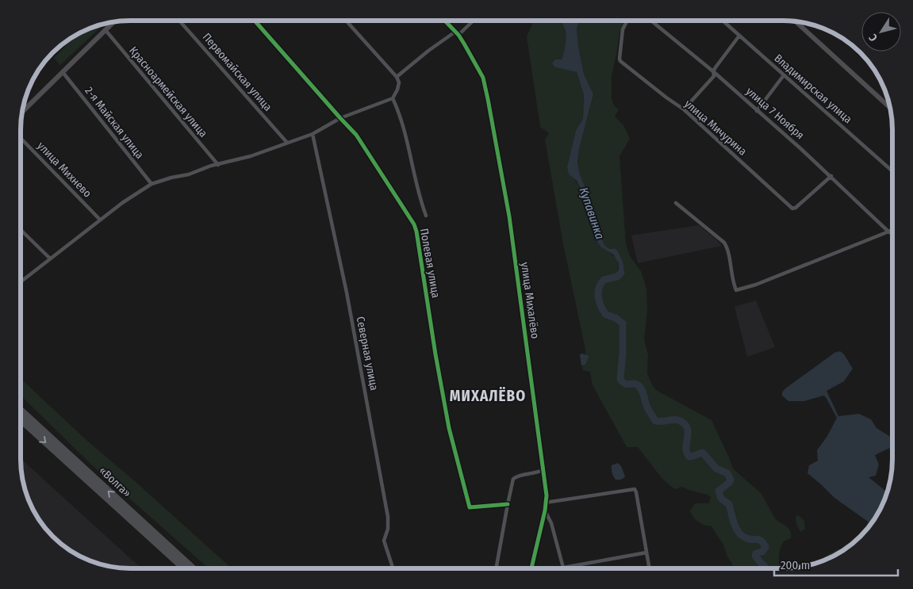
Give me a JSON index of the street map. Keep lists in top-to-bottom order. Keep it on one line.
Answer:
{"streets":{"highway":["«Волга»"],"street":["Первомайская улица","Владимирская улица","Красноармейская улица","улица 7 Ноября","2-я Майская улица","улица Мичурина","улица Михнево","Полевая улица","улица Михалёво","Северная улица"]},"crossings":[["улица 7 Ноября","улица Мичурина"]],"districts":["МИХАЛЁВО"],"water":["Купавинка"],"scale_bar":"200 m","north":"bottom left"}
